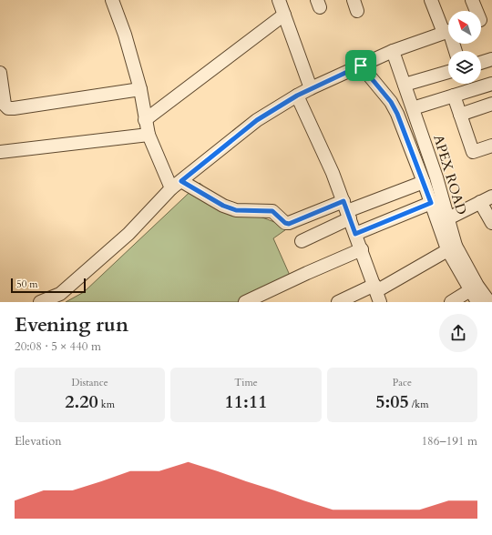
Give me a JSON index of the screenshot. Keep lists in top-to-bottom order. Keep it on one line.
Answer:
{"streets":{"street":["APEX ROAD"]},"scale_bar":"50 m","north":"top left","page":{"scale":"50 m","heading":["Evening run","20:08 · 5 × 440 m"],"stats":[["Distance","2.20 km"],["Time","11:11"],["Pace","5:05 /km"]],"chart":["Elevation","186–191 m"]}}
